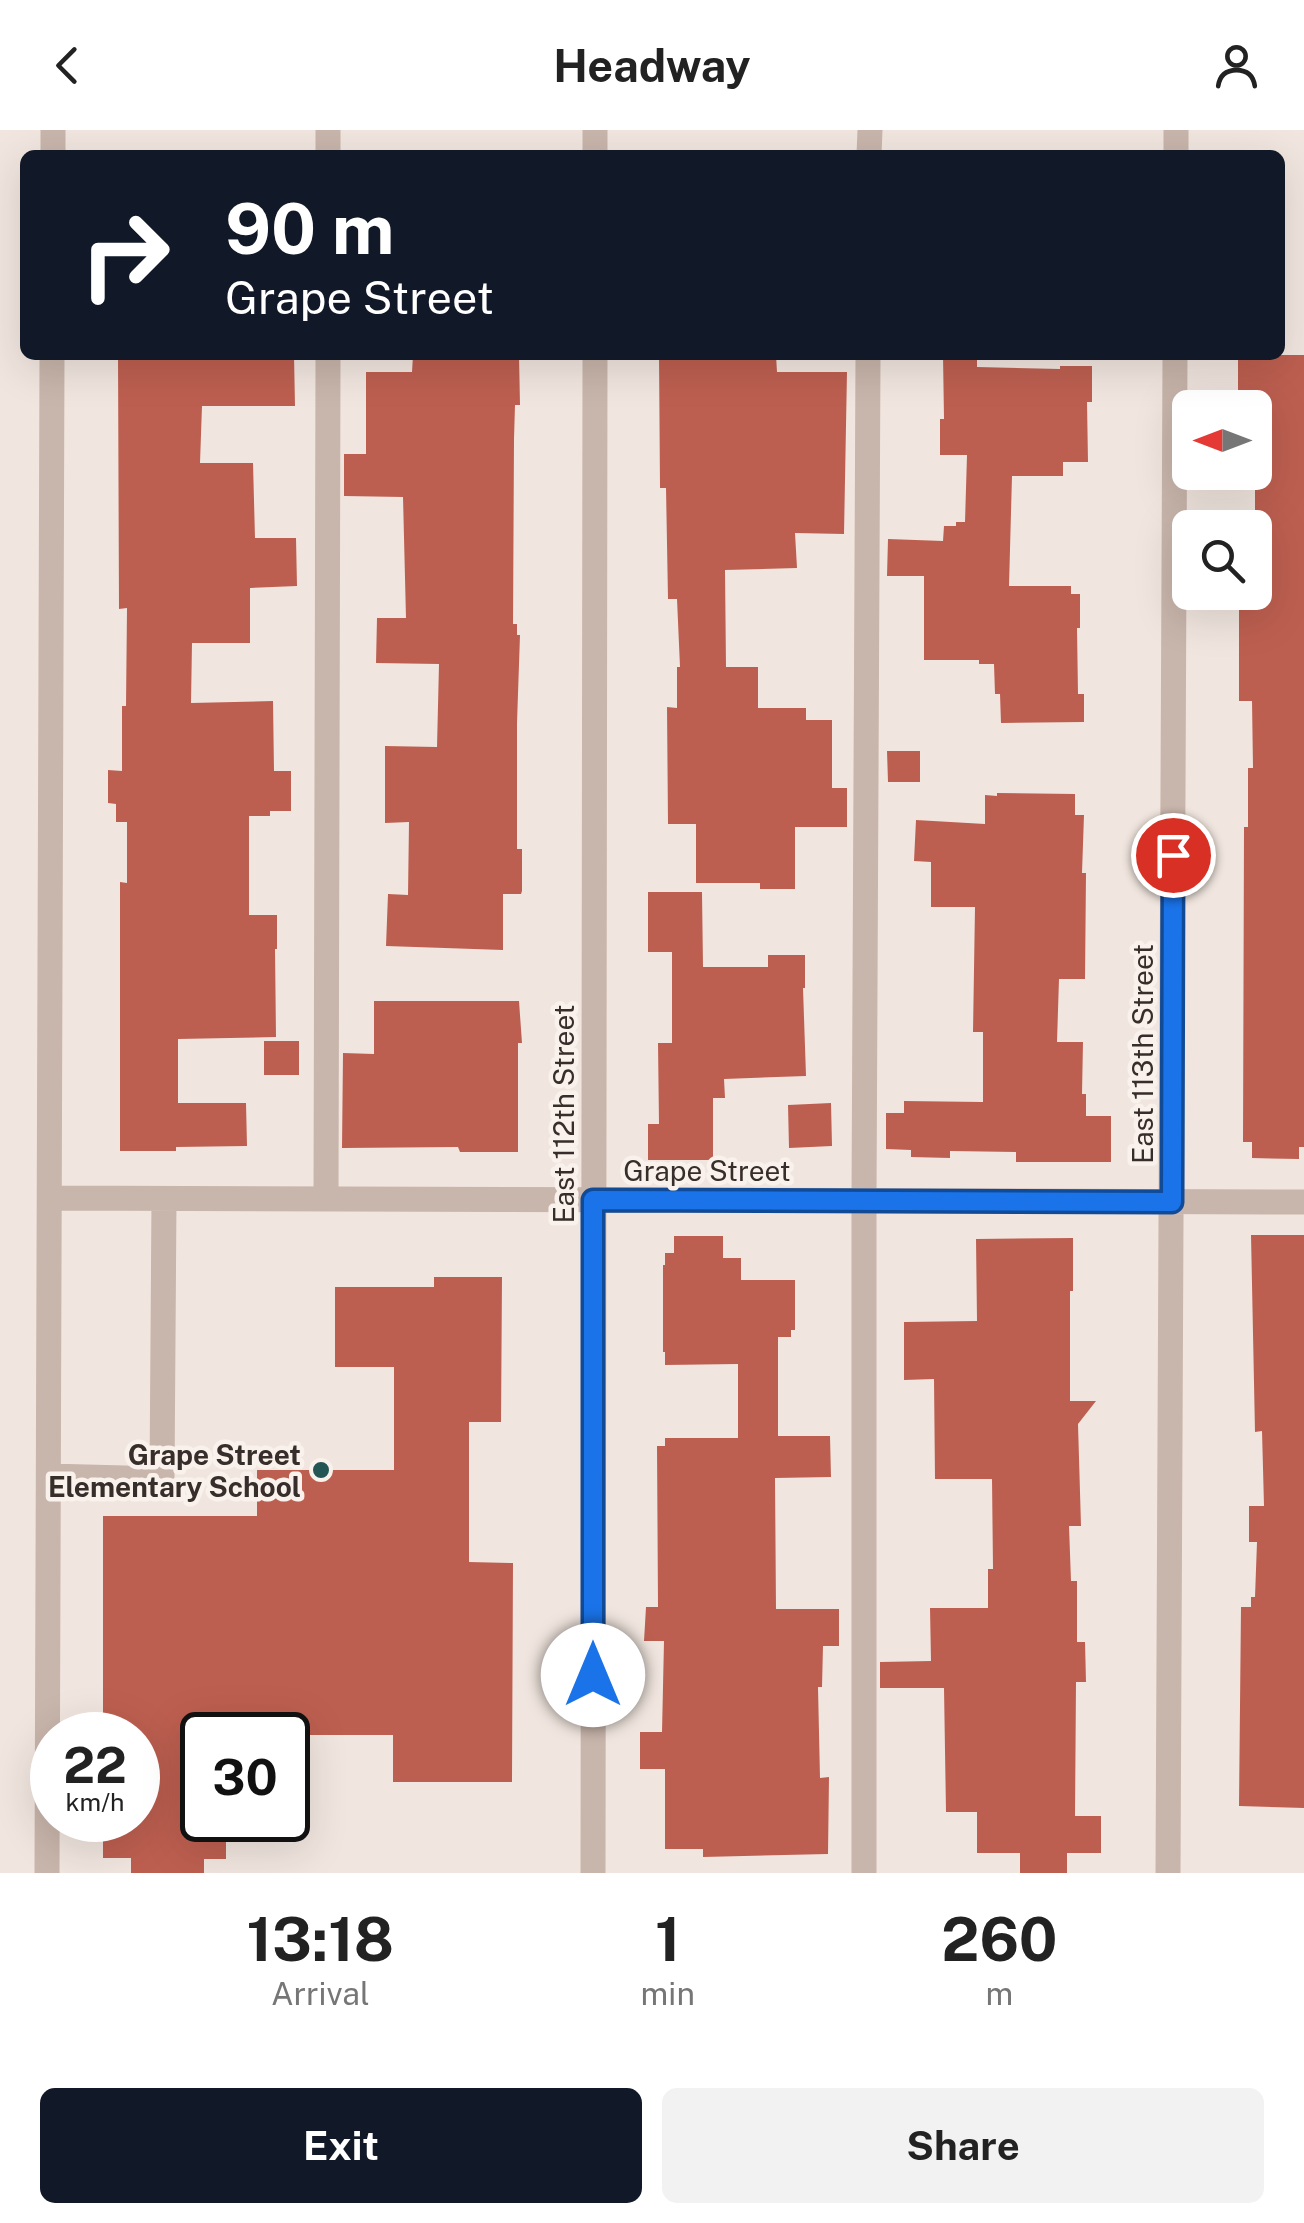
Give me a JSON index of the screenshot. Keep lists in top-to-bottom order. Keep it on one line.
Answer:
{"streets":{"street":["East 113th Street","East 112th Street","Grape Street"]},"crossings":[["East 113th Street","Grape Street"],["East 112th Street","Grape Street"]],"places":["Grape Street Elementary School"],"north":"left","page":{"header":"Headway","turn":["90 m","Grape Street"],"speed":"22 km/h","limit":"30","eta":["13:18","Arrival","1","min","260","m"],"buttons":["Exit","Share"]}}
